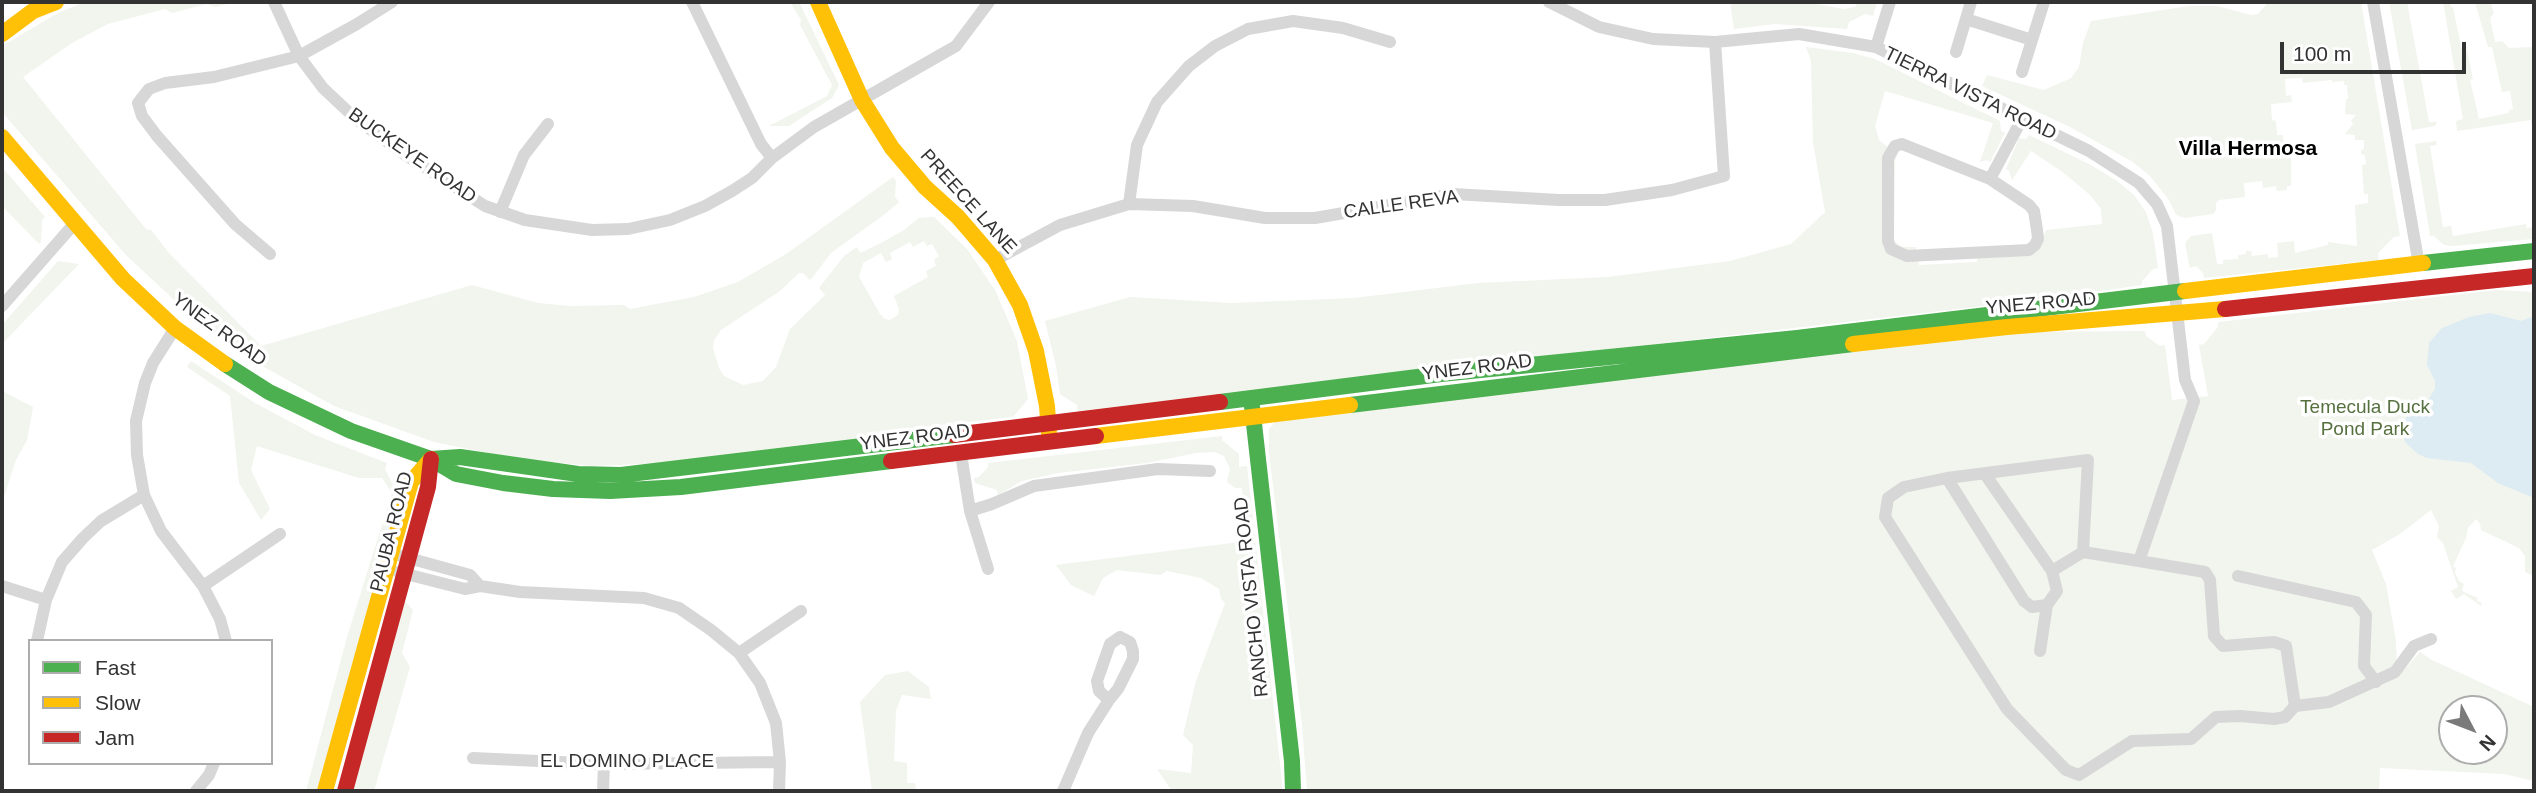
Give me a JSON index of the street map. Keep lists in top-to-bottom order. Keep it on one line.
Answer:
{"streets":{"main road":["PREECE LANE","YNEZ ROAD","PAUBA ROAD","RANCHO VISTA ROAD"],"street":["TIERRA VISTA ROAD","BUCKEYE ROAD","CALLE REVA","EL DOMINO PLACE"]},"crossings":[["TIERRA VISTA ROAD","CALLE REVA"],["TIERRA VISTA ROAD","YNEZ ROAD"],["BUCKEYE ROAD","PREECE LANE"],["PREECE LANE","CALLE REVA"],["PREECE LANE","YNEZ ROAD"],["YNEZ ROAD","PAUBA ROAD"],["YNEZ ROAD","RANCHO VISTA ROAD"]],"districts":["Villa Hermosa"],"parks":["Temecula Duck Pond Park"],"legend":["Fast","Slow","Jam"],"scale_bar":"100 m","north":"bottom right"}
